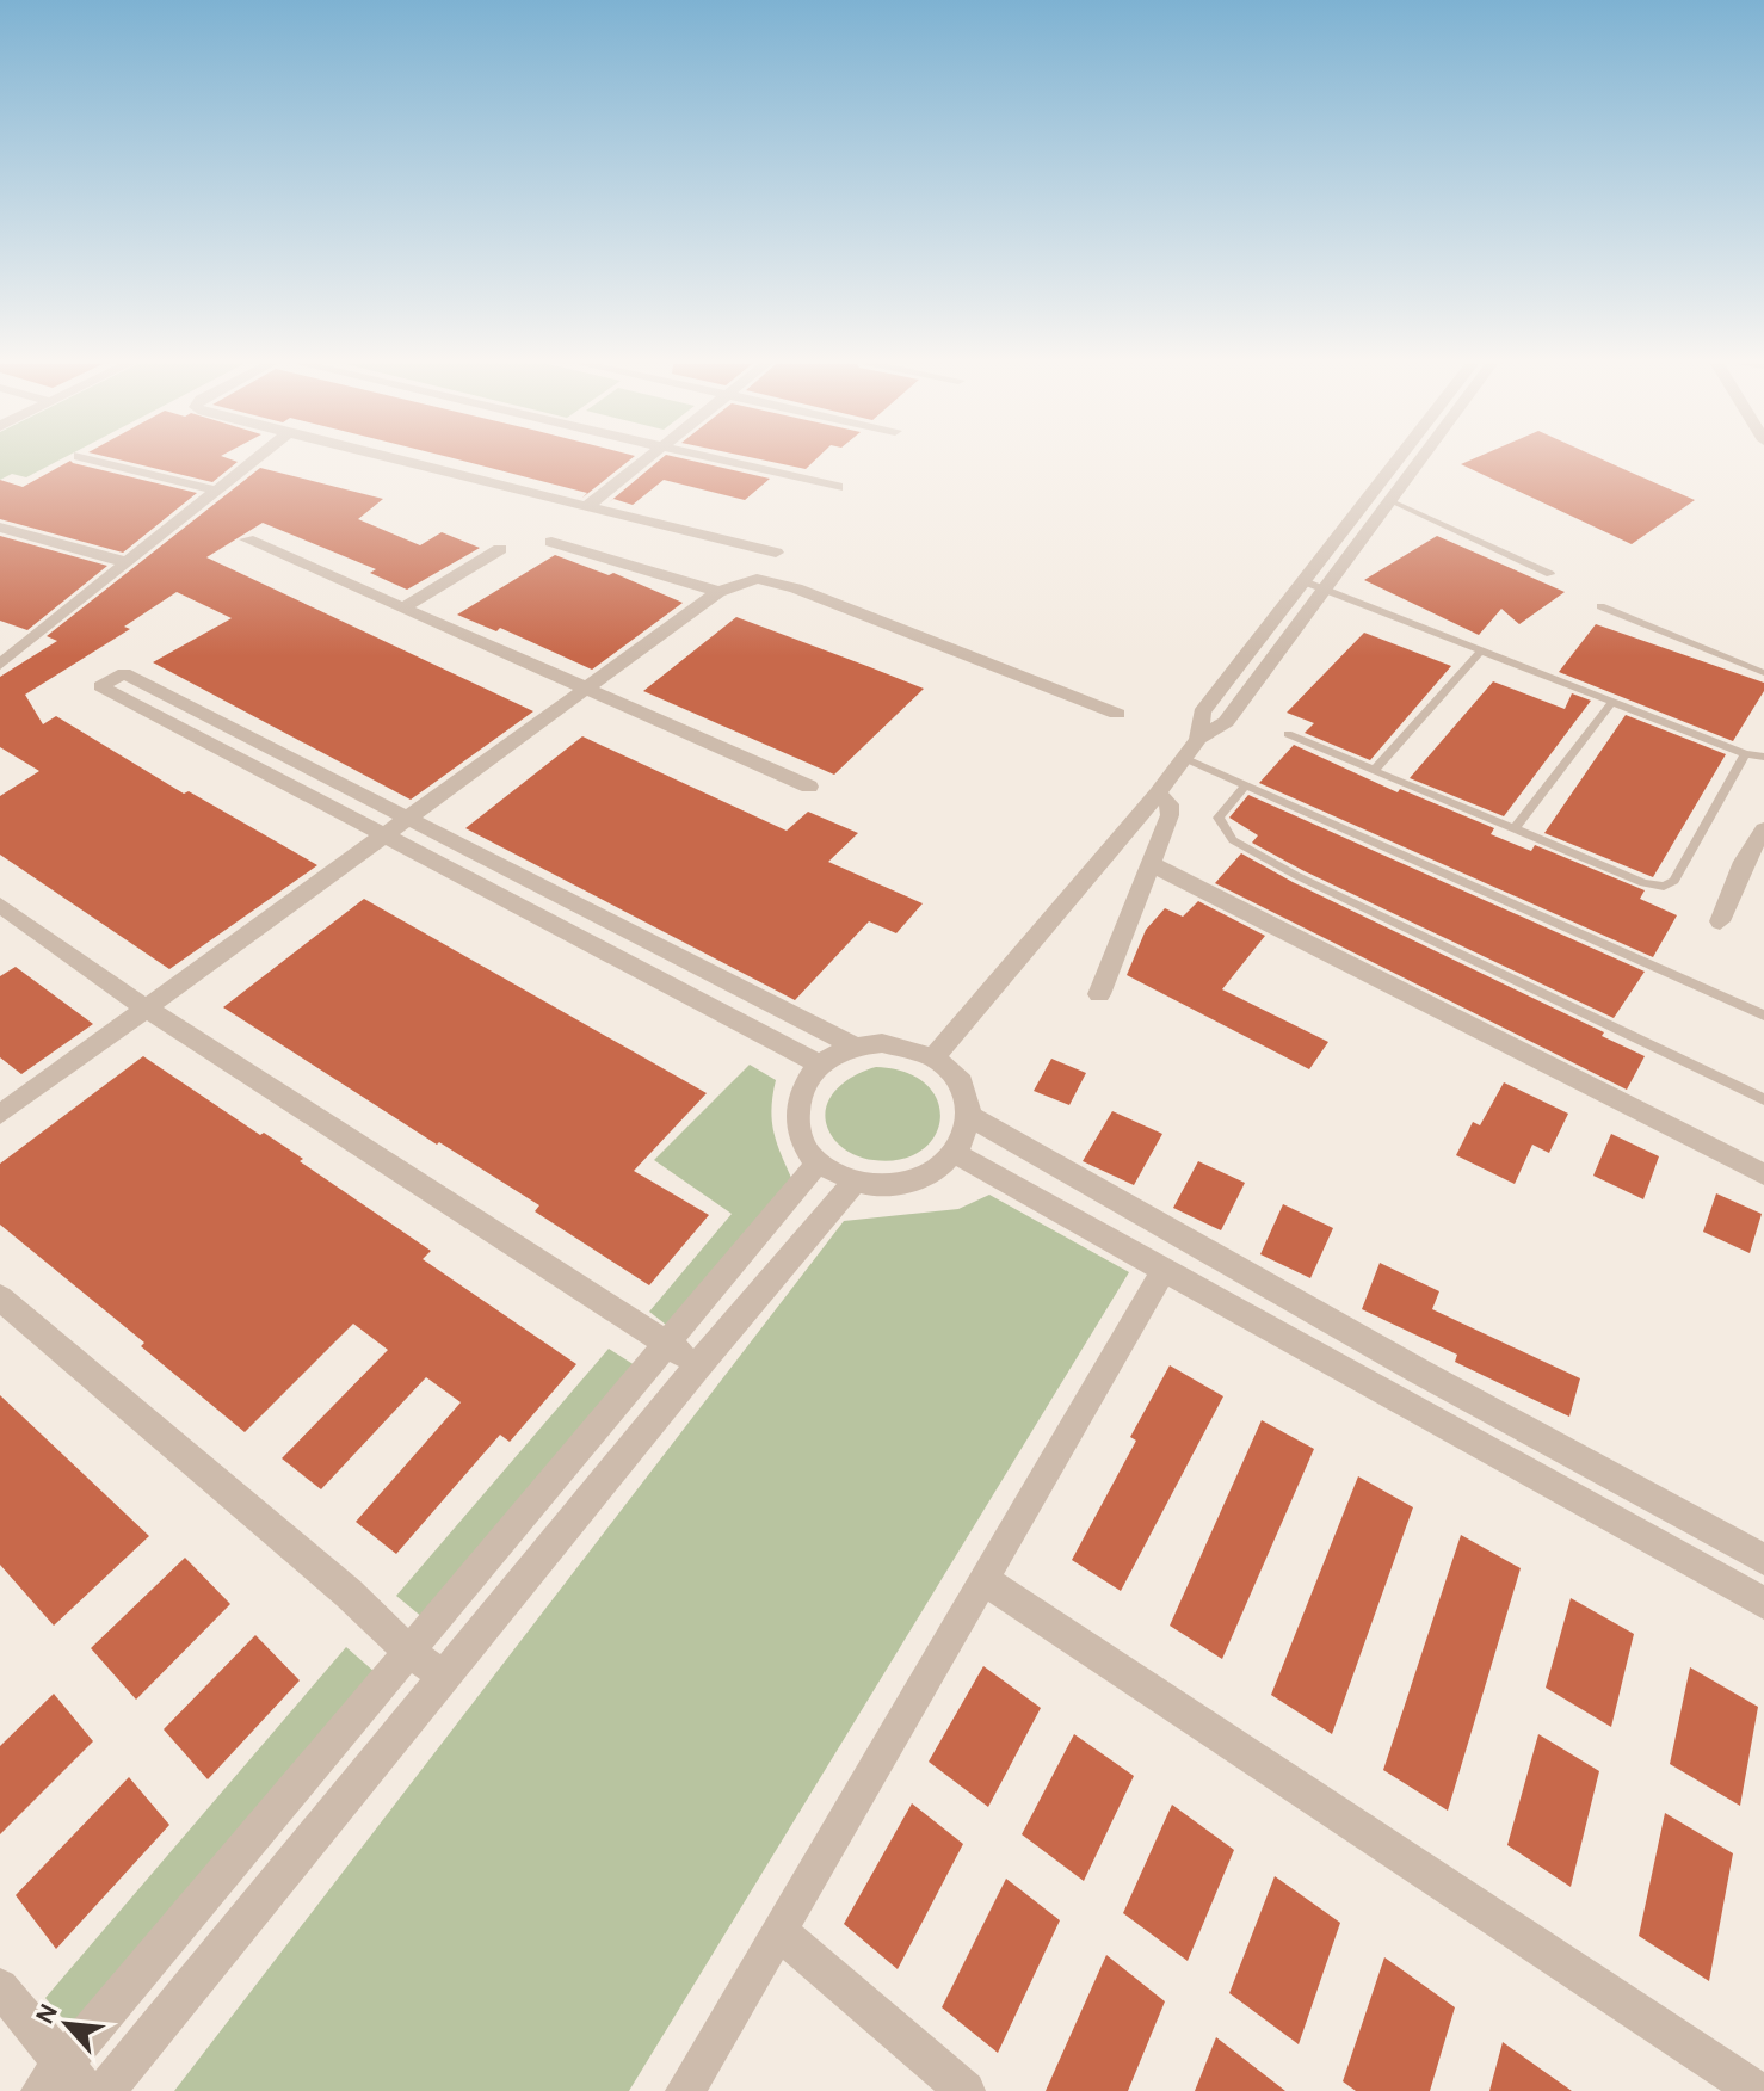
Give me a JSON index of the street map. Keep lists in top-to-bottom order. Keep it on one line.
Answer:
{"north":"top left"}
